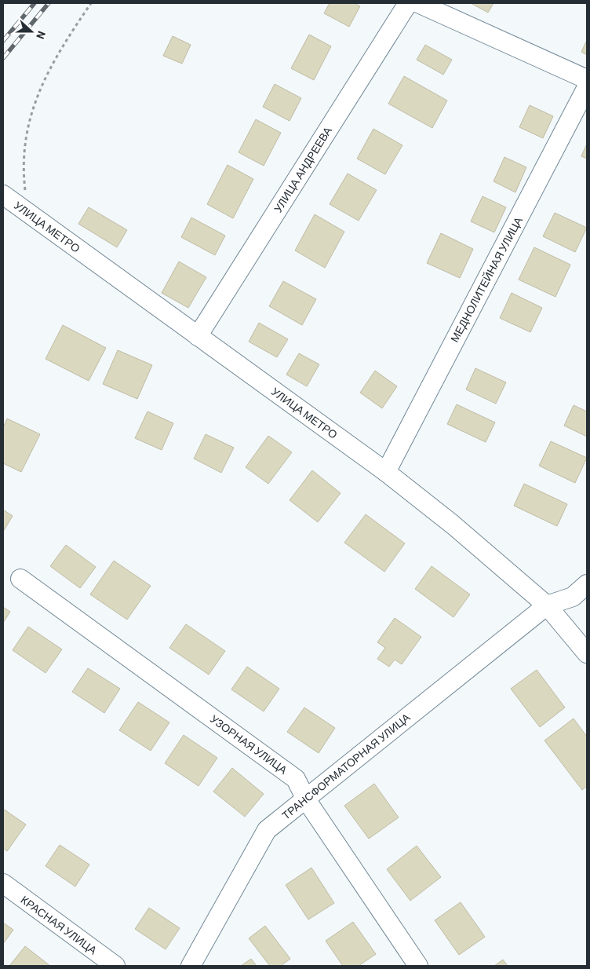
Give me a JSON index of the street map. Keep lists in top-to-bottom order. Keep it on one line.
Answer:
{"streets":{"street":["УЛИЦА АНДРЕЕВА","УЛИЦА МЕТРО","МЕДНОЛИТЕЙНАЯ УЛИЦА","УЗОРНАЯ УЛИЦА","ТРАНСФОРМАТОРНАЯ УЛИЦА","КРАСНАЯ УЛИЦА"]},"crossings":[["УЛИЦА АНДРЕЕВА","УЛИЦА МЕТРО"],["УЛИЦА МЕТРО","МЕДНОЛИТЕЙНАЯ УЛИЦА"],["УЛИЦА МЕТРО","ТРАНСФОРМАТОРНАЯ УЛИЦА"],["УЗОРНАЯ УЛИЦА","ТРАНСФОРМАТОРНАЯ УЛИЦА"]],"north":"right"}
